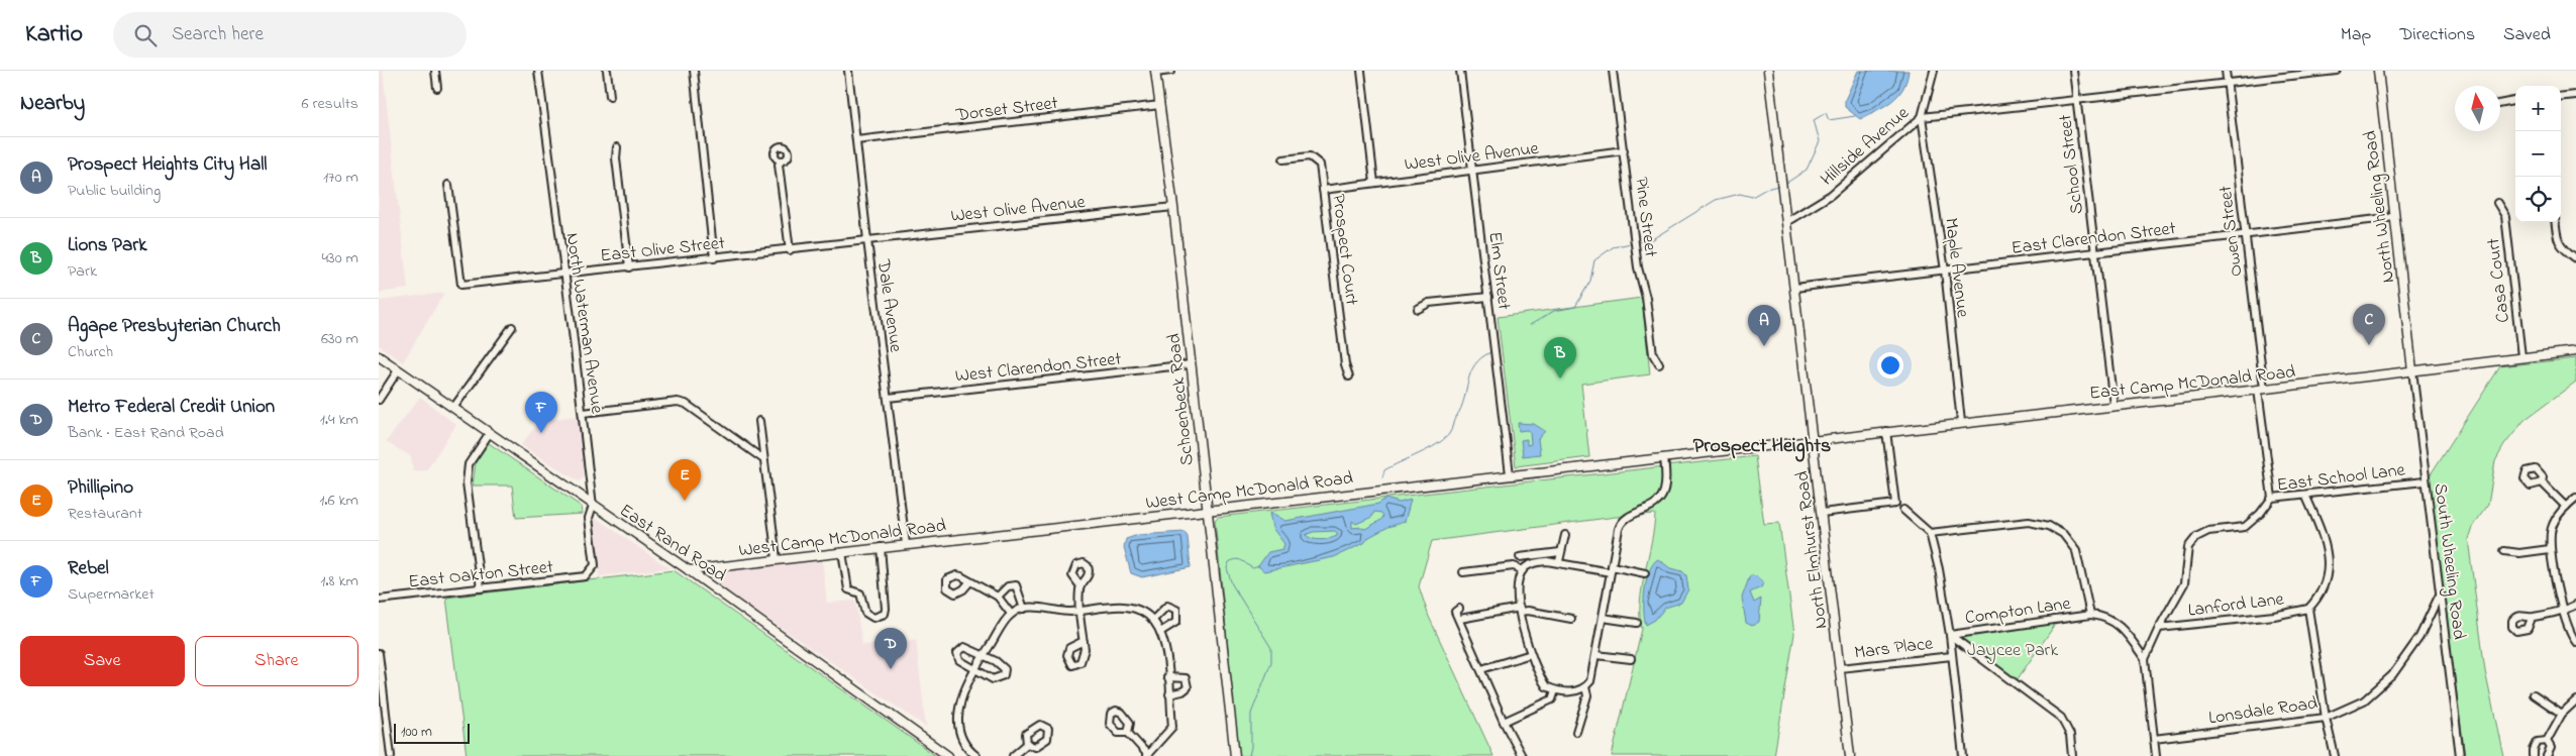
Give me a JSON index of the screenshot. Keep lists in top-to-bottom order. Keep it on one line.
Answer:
{"streets":{"main road":["North Wheeling Road","East Camp McDonald Road","Schoenbeck Road","West Camp McDonald Road","East Rand Road","North Elmhurst Road"],"street":["Dorset Street","Hillside Avenue","West Olive Avenue","School Street","Pine Street","Owen Street","East Clarendon Street","East Olive Street","Prospect Court","Maple Avenue","Elm Street","Casa Court","Dale Avenue","North Waterman Avenue","West Clarendon Street","East School Lane","South Wheeling Road","East Oakton Street","Lanford Lane","Compton Lane","Mars Place","Lonsdale Road"]},"crossings":[["Dorset Street","Dale Avenue"],["Dorset Street","Schoenbeck Road"],["Hillside Avenue","Maple Avenue"],["Hillside Avenue","North Elmhurst Road"],["West Olive Avenue","Pine Street"],["West Olive Avenue","East Olive Street"],["West Olive Avenue","Prospect Court"],["West Olive Avenue","Elm Street"],["West Olive Avenue","Dale Avenue"],["West Olive Avenue","Schoenbeck Road"],["School Street","East Clarendon Street"],["School Street","East Camp McDonald Road"],["North Wheeling Road","East Clarendon Street"],["North Wheeling Road","East Camp McDonald Road"],["North Wheeling Road","South Wheeling Road"],["Owen Street","East Clarendon Street"],["Owen Street","East Camp McDonald Road"],["Owen Street","East School Lane"],["East Clarendon Street","Maple Avenue"],["East Clarendon Street","North Elmhurst Road"],["East Olive Street","Dale Avenue"],["East Olive Street","North Waterman Avenue"],["Maple Avenue","East Camp McDonald Road"],["Elm Street","West Camp McDonald Road"],["Casa Court","East Camp McDonald Road"],["Dale Avenue","West Clarendon Street"],["Dale Avenue","West Camp McDonald Road"],["North Waterman Avenue","East Rand Road"],["North Waterman Avenue","East Oakton Street"],["West Clarendon Street","Schoenbeck Road"],["East Camp McDonald Road","West Camp McDonald Road"],["East Camp McDonald Road","North Elmhurst Road"],["East Camp McDonald Road","South Wheeling Road"],["Schoenbeck Road","West Camp McDonald Road"],["East School Lane","South Wheeling Road"],["East School Lane","Lanford Lane"],["West Camp McDonald Road","East Rand Road"],["West Camp McDonald Road","North Elmhurst Road"],["North Elmhurst Road","Mars Place"],["South Wheeling Road","Lonsdale Road"]],"districts":["Prospect Heights"],"parks":["Jaycee Park"],"scale_bar":"100 m","north":"top","page":{"header":"Kartio","search":"Search here","nav":["Map","Directions","Saved"],"heading":["Nearby","6 results"],"map_buttons":["+","−"],"list":[{"mark":"A","name":"Prospect Heights City Hall","note":"Public building","value":"170 m"},{"mark":"B","name":"Lions Park","note":"Park","value":"430 m"},{"mark":"C","name":"Agape Presbyterian Church","note":"Church","value":"630 m"},{"mark":"D","name":"Metro Federal Credit Union","note":"Bank · East Rand Road","value":"1.4 km"},{"mark":"E","name":"Phillipino","note":"Restaurant","value":"1.6 km"},{"mark":"F","name":"Rebel","note":"Supermarket","value":"1.8 km"}],"pins":["C","A","B","F","E","D"],"buttons":["Save","Share"],"scale":"100 m"}}
